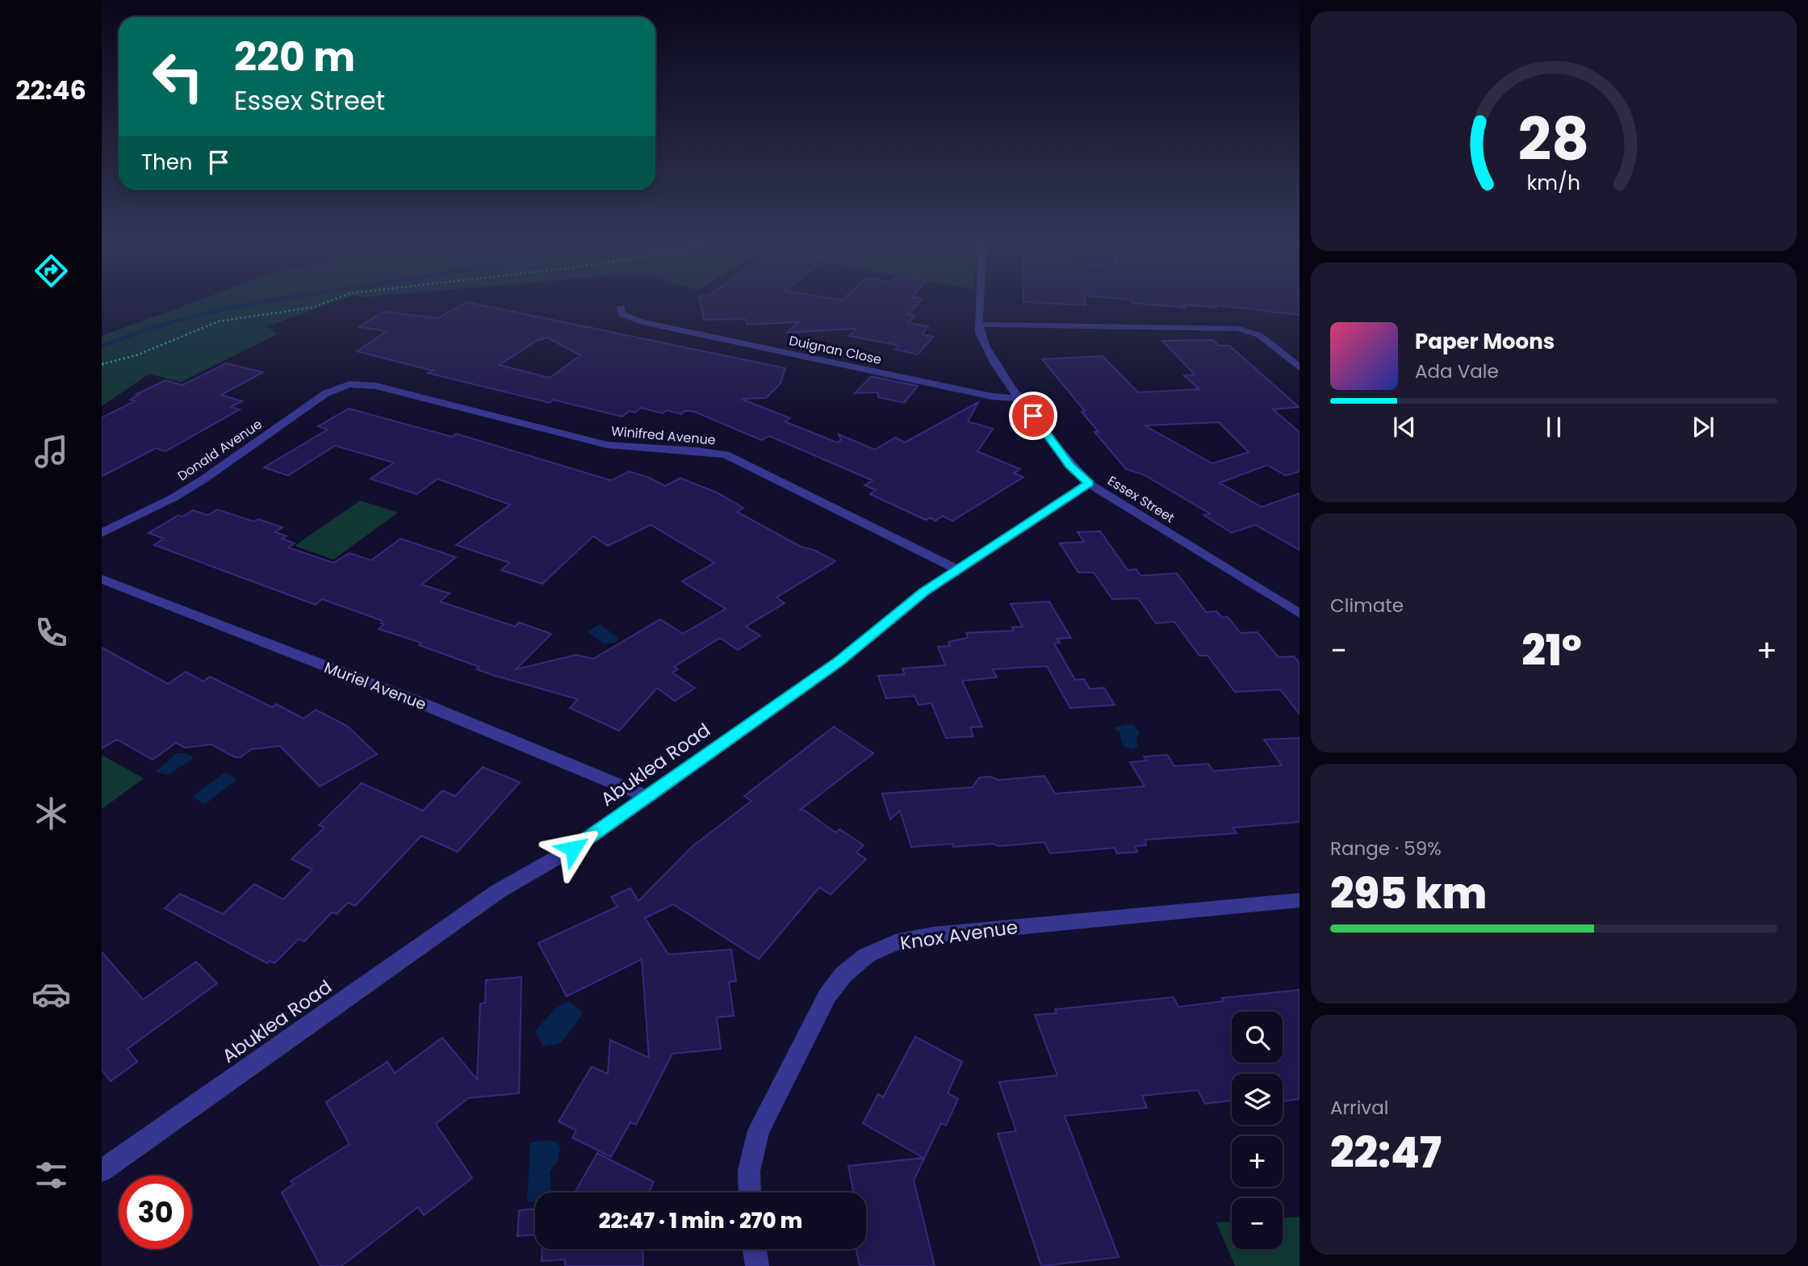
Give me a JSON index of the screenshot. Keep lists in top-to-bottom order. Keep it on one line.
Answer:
{"streets":{"street":["Duignan Close","Winifred Avenue","Donald Avenue","Essex Street","Muriel Avenue","Abuklea Road","Knox Avenue"]},"crossings":[["Duignan Close","Essex Street"],["Winifred Avenue","Donald Avenue"],["Winifred Avenue","Abuklea Road"],["Essex Street","Abuklea Road"],["Muriel Avenue","Abuklea Road"]],"page":{"tabs":"22:46","turn":["220 m","Essex Street"],"then":"Then","song":["Paper Moons","Ada Vale"],"tile":["Climate",["Range · 59%","295 km"],["Arrival","22:47"]],"heat":["−","21°","+"],"map_buttons":["+","−"],"limit":"30","trip":"22:47 · 1 min · 270 m","gauge":["28","km/h"]}}
